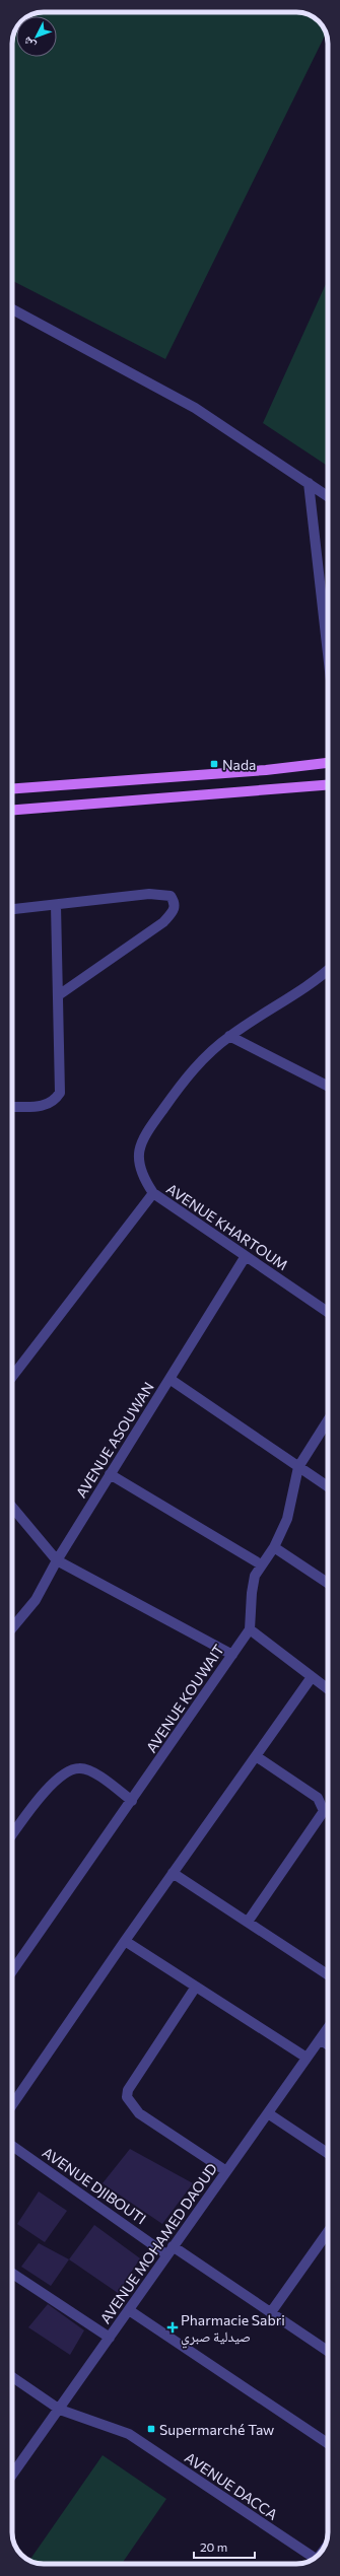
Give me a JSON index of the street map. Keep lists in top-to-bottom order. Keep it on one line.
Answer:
{"streets":{"street":["AVENUE KHARTOUM","AVENUE ASOUWAN","AVENUE KOUWAIT","AVENUE DJIBOUTI","AVENUE MOHAMED DAOUD","AVENUE DACCA"]},"crossings":[["AVENUE KHARTOUM","AVENUE ASOUWAN"],["AVENUE DJIBOUTI","AVENUE MOHAMED DAOUD"],["AVENUE MOHAMED DAOUD","AVENUE DACCA"]],"places":{"transit":["Nada","Supermarché Taw"],"health":["Pharmacie Sabri صيدلية صبري"]},"scale_bar":"20 m","north":"bottom left"}
